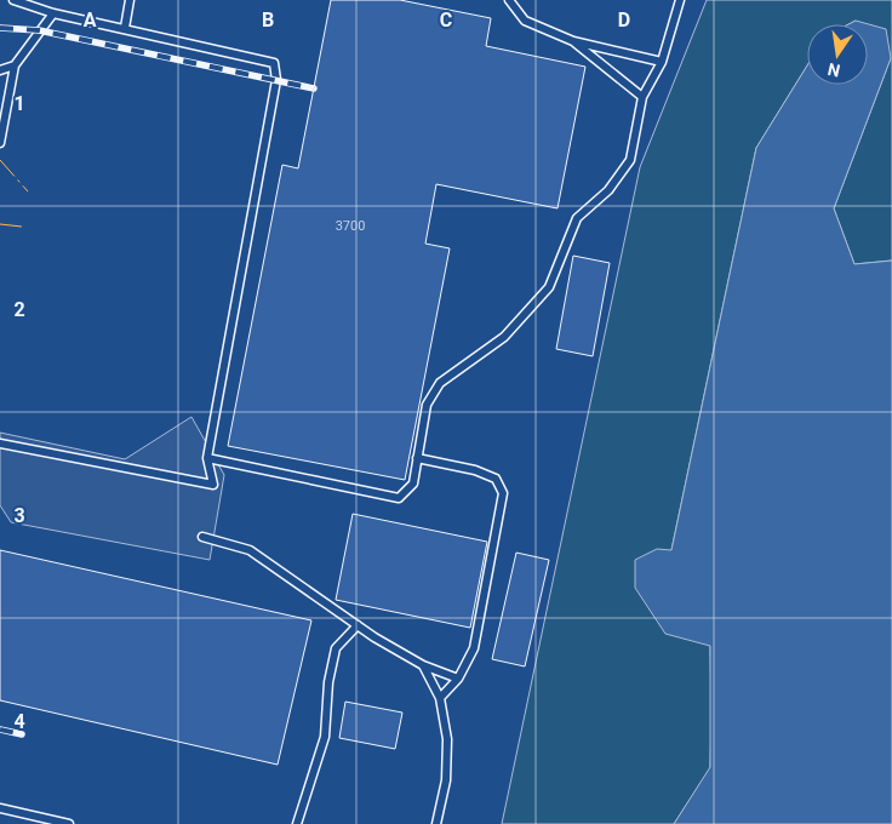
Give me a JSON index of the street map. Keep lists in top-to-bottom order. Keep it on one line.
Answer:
{"house_numbers":["3700"],"north":"bottom","grid":{"columns":["A","B","C","D"],"rows":["1","2","3","4"]}}
